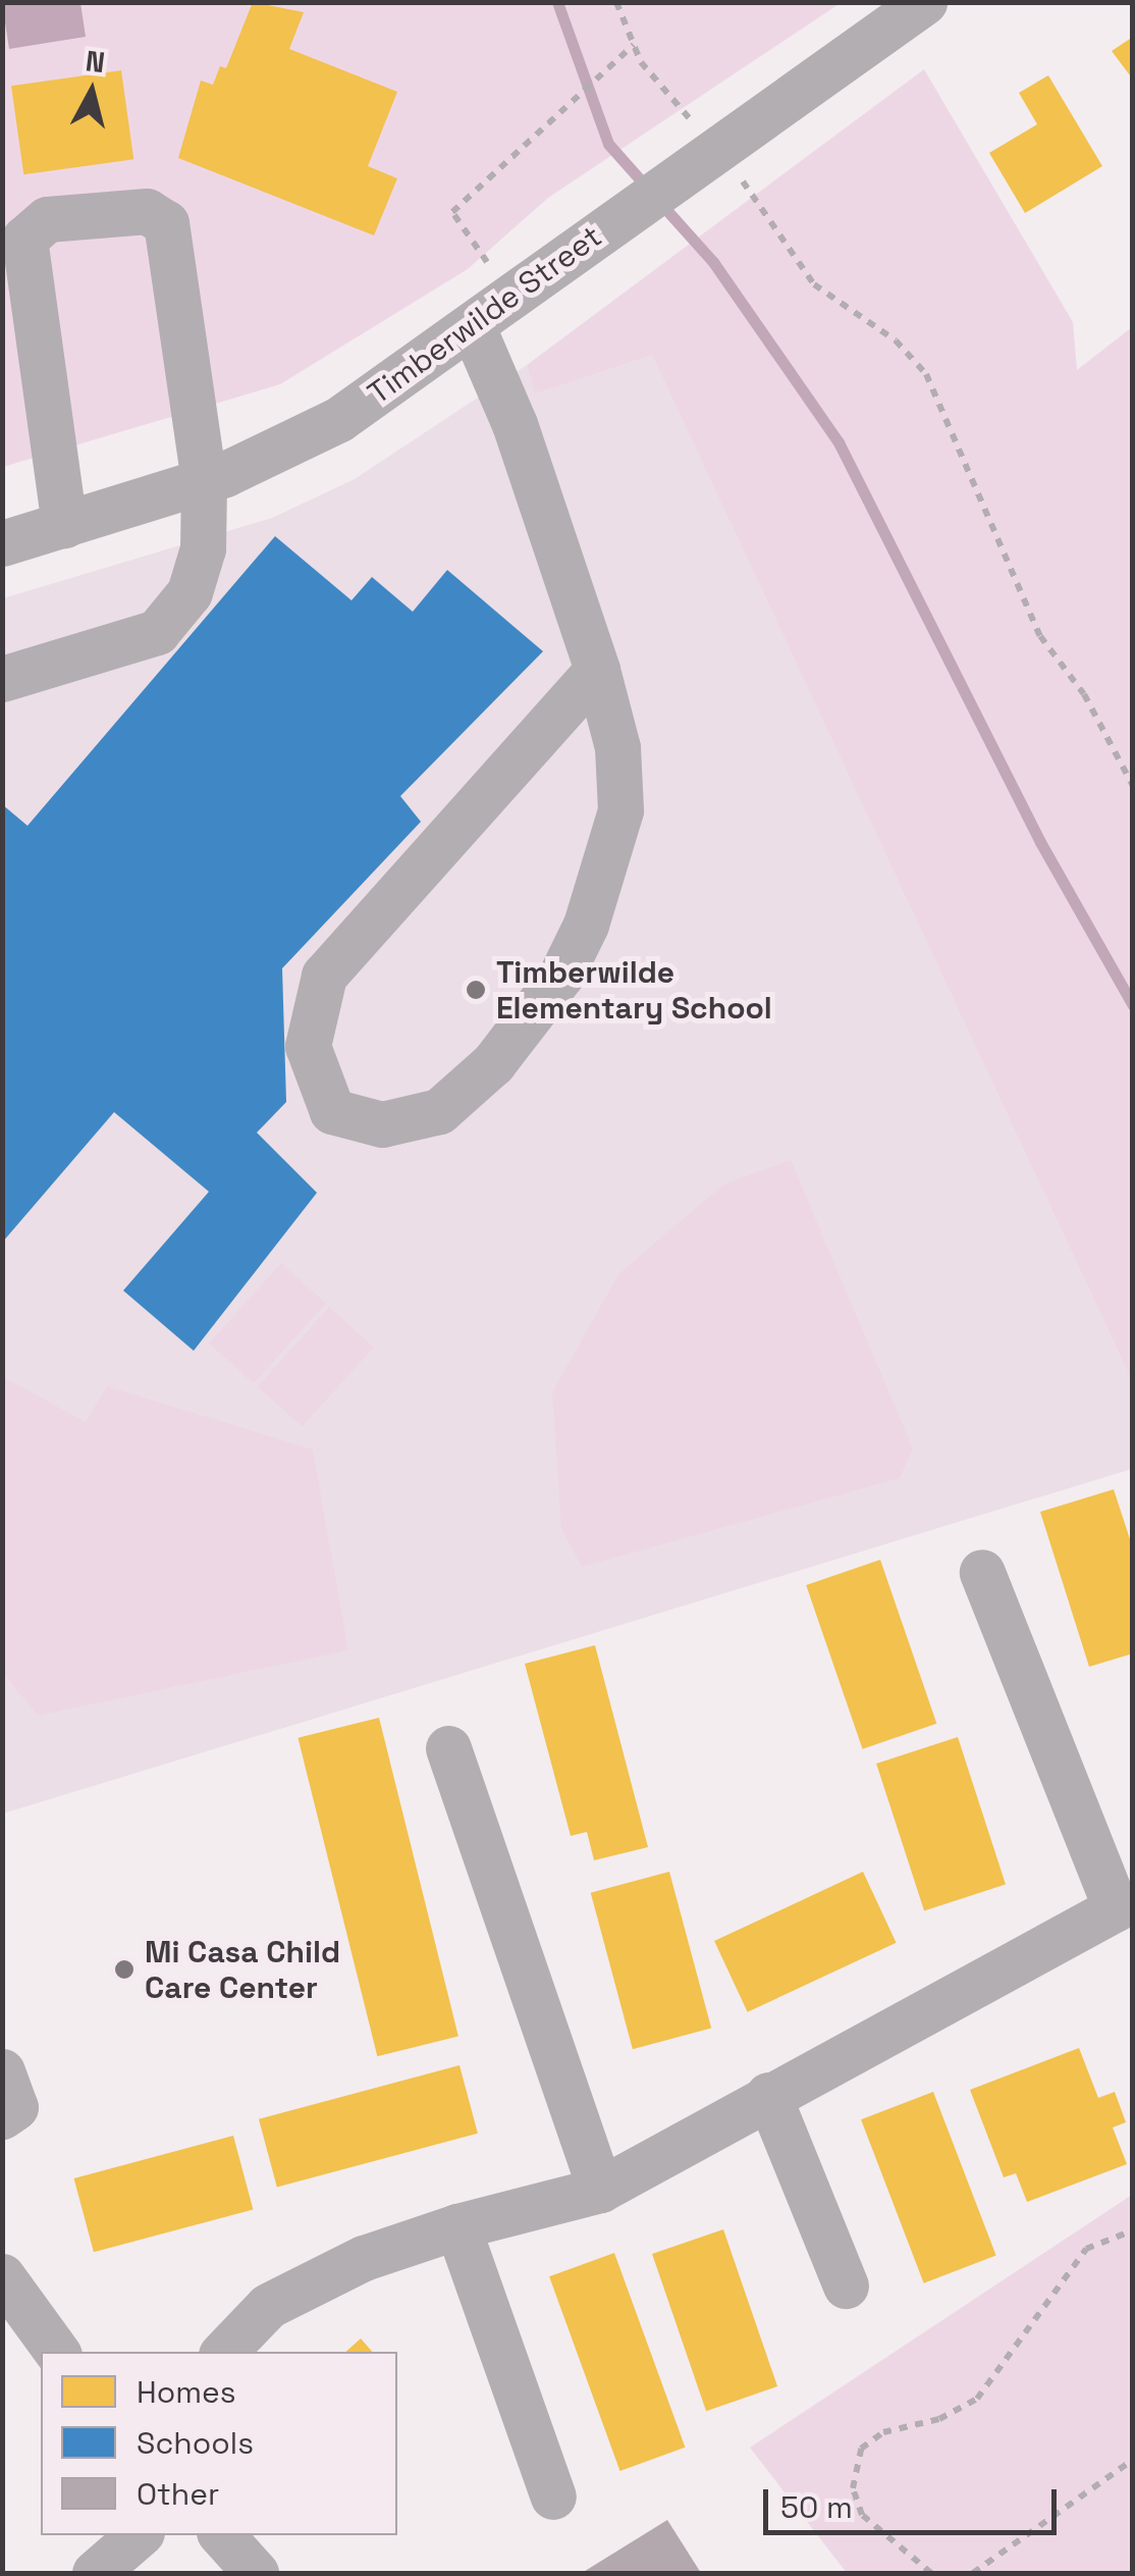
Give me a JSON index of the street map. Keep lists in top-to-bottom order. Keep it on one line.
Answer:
{"streets":{"street":["Timberwilde Street"]},"places":["Timberwilde Elementary School","Mi Casa Child Care Center"],"legend":["Homes","Schools","Other"],"scale_bar":"50 m","north":"top"}
